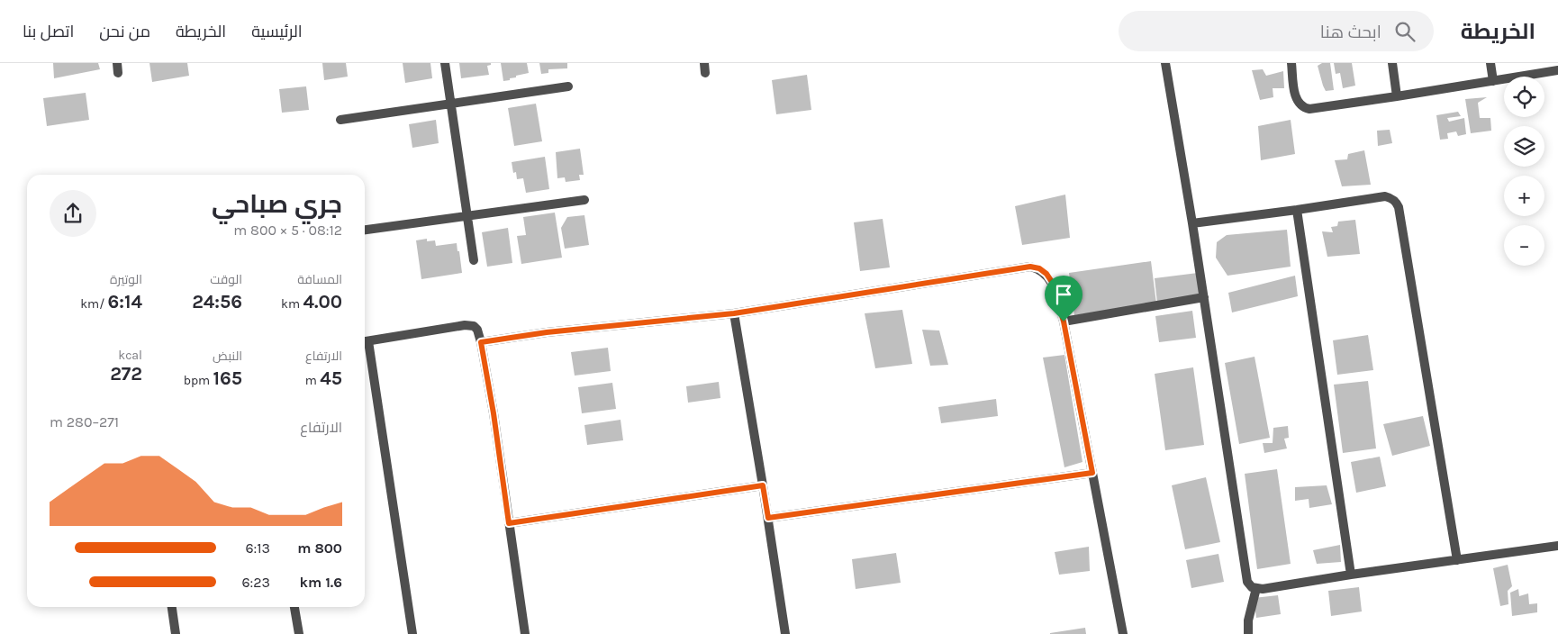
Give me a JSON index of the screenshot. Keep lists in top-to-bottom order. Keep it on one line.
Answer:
{"page":{"header":"الخريطة","search":"ابحث هنا","nav":["الرئيسية","الخريطة","من نحن","اتصل بنا"],"map_buttons":["+","−"],"heading":["جري صباحي","08:12 · 5 × 800 m"],"stats":[["المسافة","4.00 km"],["الوقت","24:56"],["الوتيرة","6:14 /km"],["الارتفاع","45 m"],["النبض","165 bpm"],["kcal","272"]],"chart":["الارتفاع","271–280 m"],"list":[{"name":"800 m","note":"6:13"},{"name":"1.6 km","note":"6:23"}]}}
